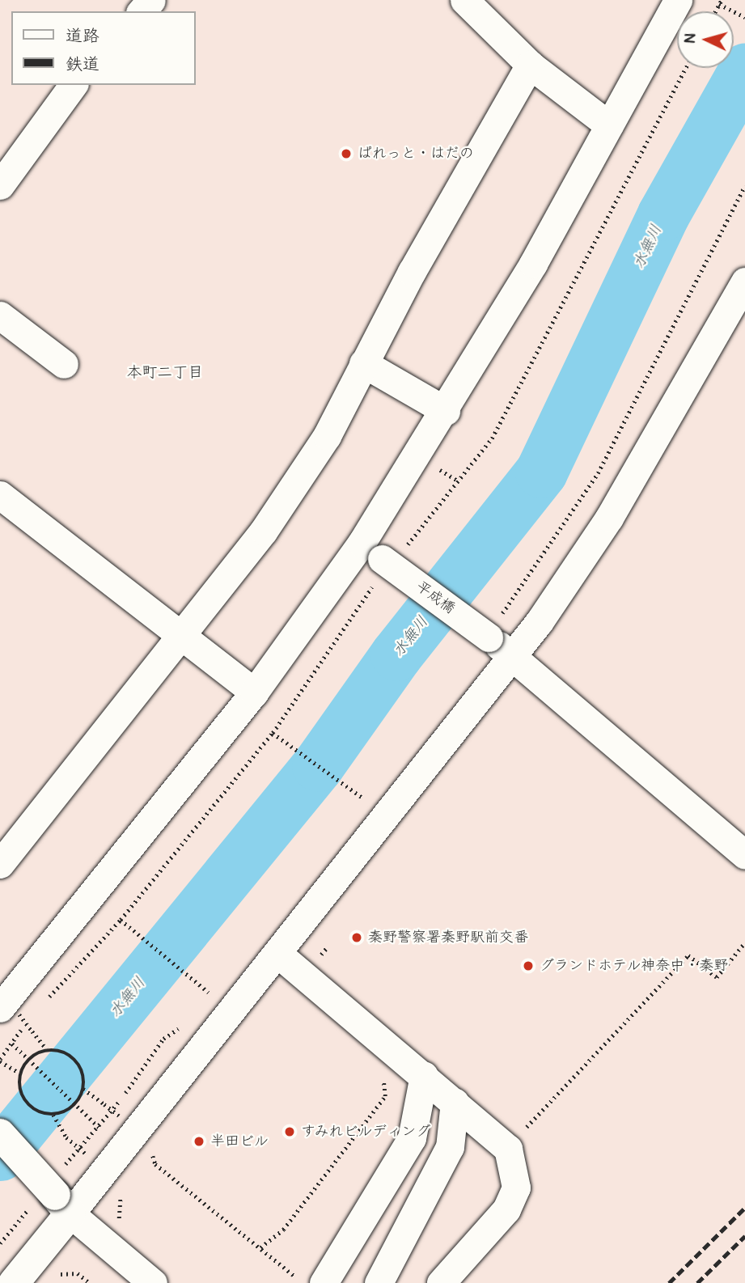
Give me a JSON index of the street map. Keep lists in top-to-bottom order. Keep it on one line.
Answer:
{"streets":{"street":["平成橋"]},"districts":["本町二丁目"],"water":["水無川"],"places":["ぱれっと・はだの","秦野警察署秦野駅前交番","グランドホテル神奈中・秦野","すみれビルディング","半田ビル"],"legend":["道路","鉄道"],"north":"left"}
